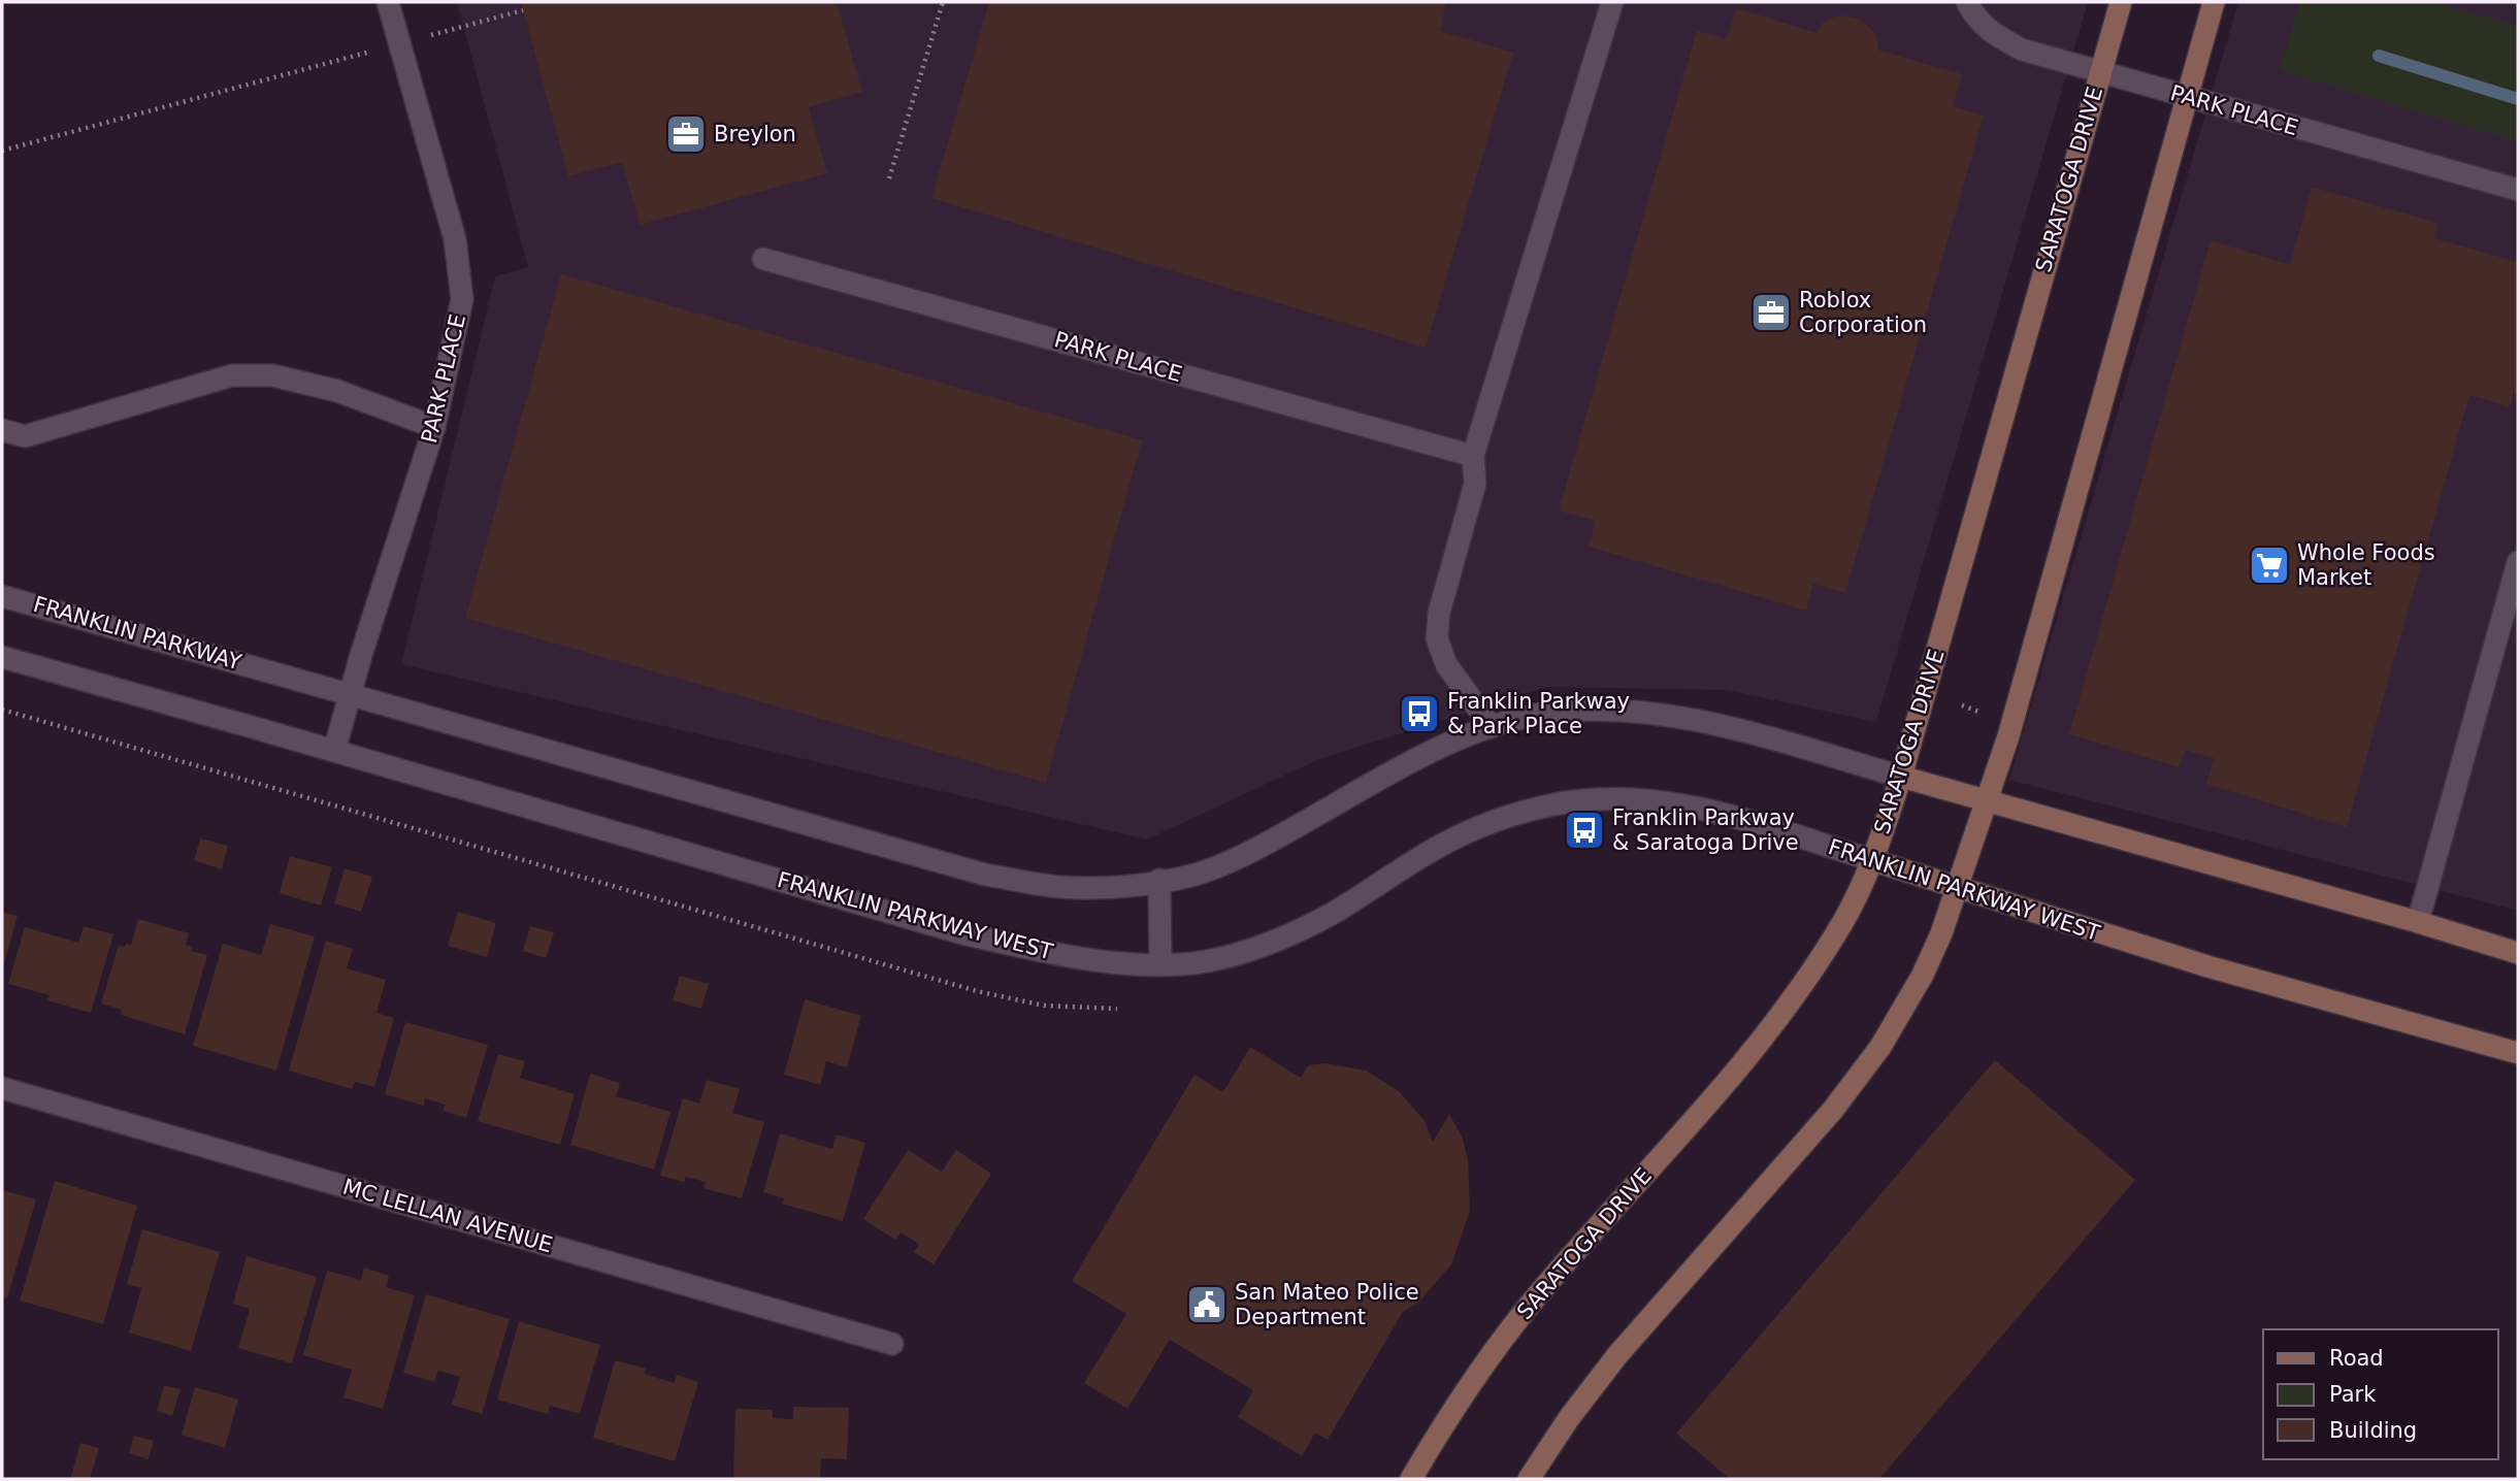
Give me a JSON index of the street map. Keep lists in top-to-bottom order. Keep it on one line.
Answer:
{"streets":{"main road":["SARATOGA DRIVE","FRANKLIN PARKWAY WEST"],"street":["PARK PLACE","FRANKLIN PARKWAY","MC LELLAN AVENUE"]},"crossings":[["PARK PLACE","SARATOGA DRIVE"],["PARK PLACE","FRANKLIN PARKWAY"],["PARK PLACE","FRANKLIN PARKWAY WEST"],["SARATOGA DRIVE","FRANKLIN PARKWAY WEST"]],"places":{"office":["Breylon","Roblox Corporation"],"supermarket":["Whole Foods Market"],"bus stop":["Franklin Parkway & Park Place","Franklin Parkway & Saratoga Drive"],"public building":["San Mateo Police Department"]},"legend":["Road","Park","Building"]}
